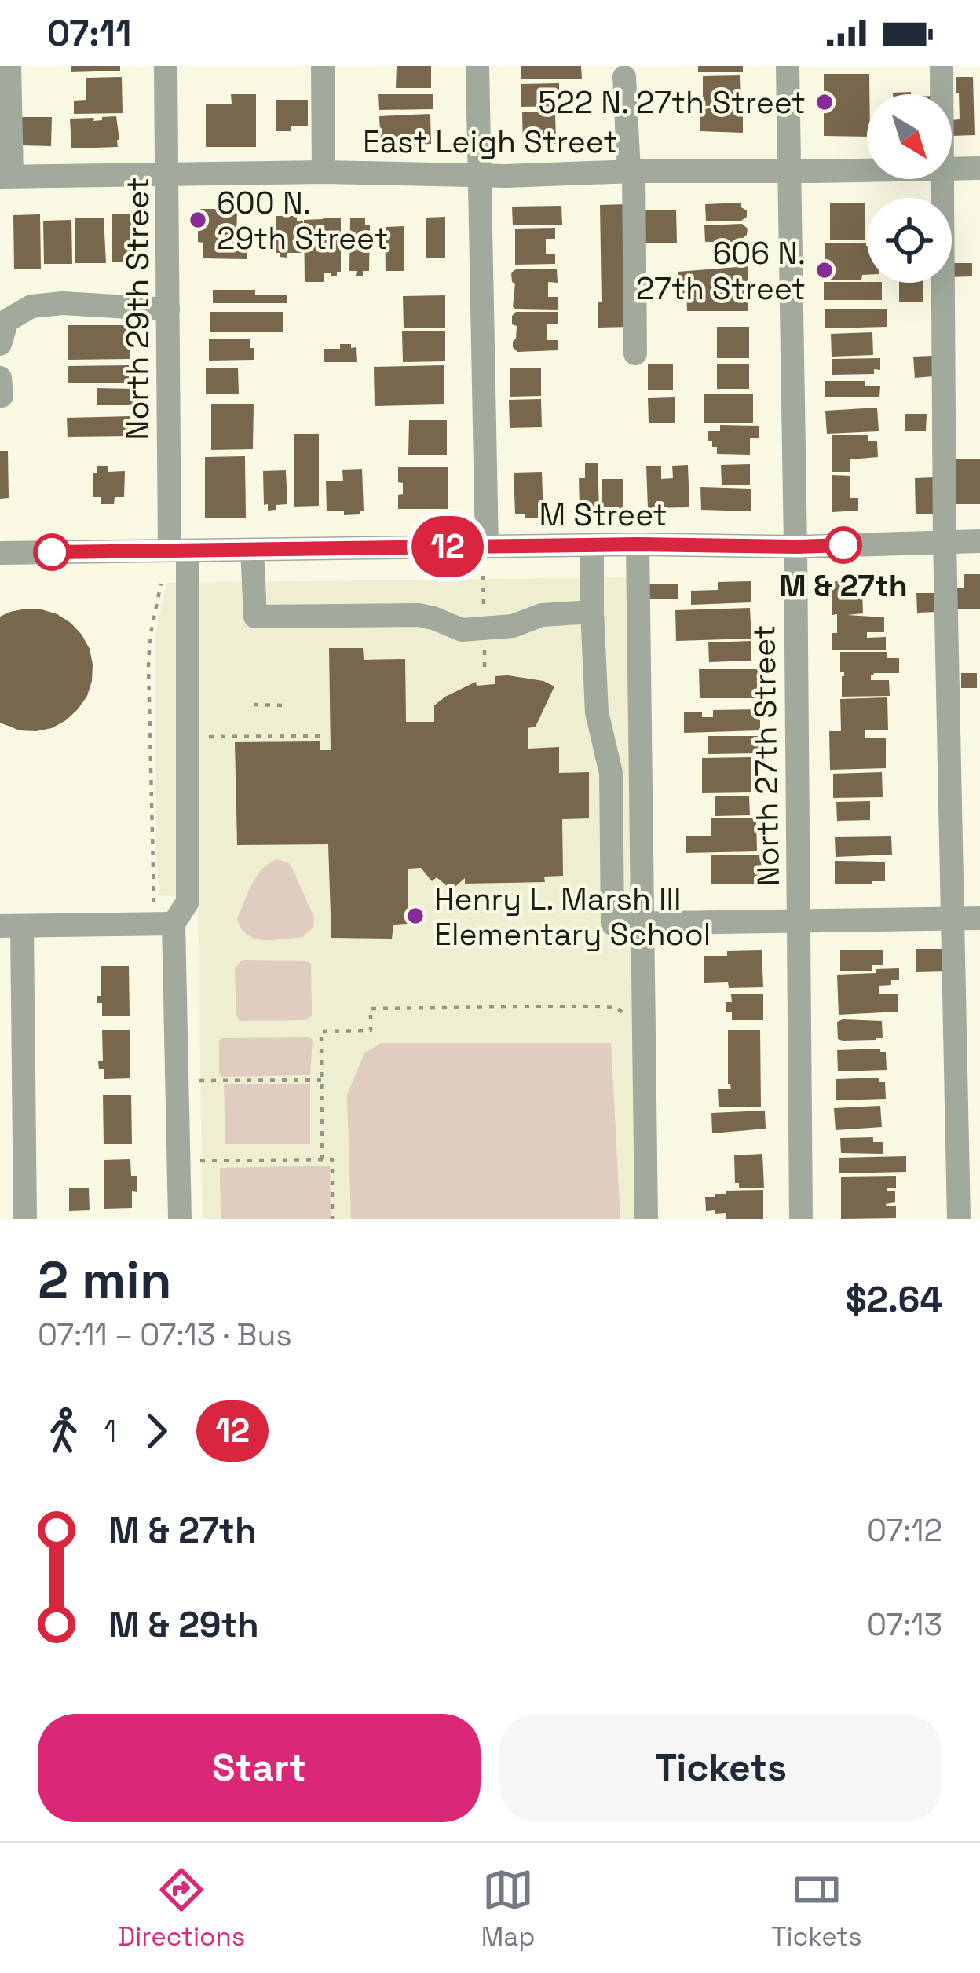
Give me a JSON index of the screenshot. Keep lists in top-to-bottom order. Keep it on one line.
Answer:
{"streets":{"street":["East Leigh Street","North 29th Street","M Street","North 27th Street"]},"crossings":[["East Leigh Street","North 29th Street"],["East Leigh Street","North 27th Street"],["North 29th Street","M Street"],["M Street","North 27th Street"]],"places":["522 N. 27th Street","600 N. 29th Street","606 N. 27th Street","M & 27th","Henry L. Marsh III Elementary School"],"lines":["bus line 12"],"north":"bottom right","page":{"status":"07:11","on_map":"12","heading":["2 min","07:11 – 07:13 · Bus","$2.64"],"legs":["1","12"],"list":[{"name":"M & 27th","value":"07:12"},{"name":"M & 29th","value":"07:13"}],"buttons":["Start","Tickets"],"tabs":["Directions","Map","Tickets"]}}
